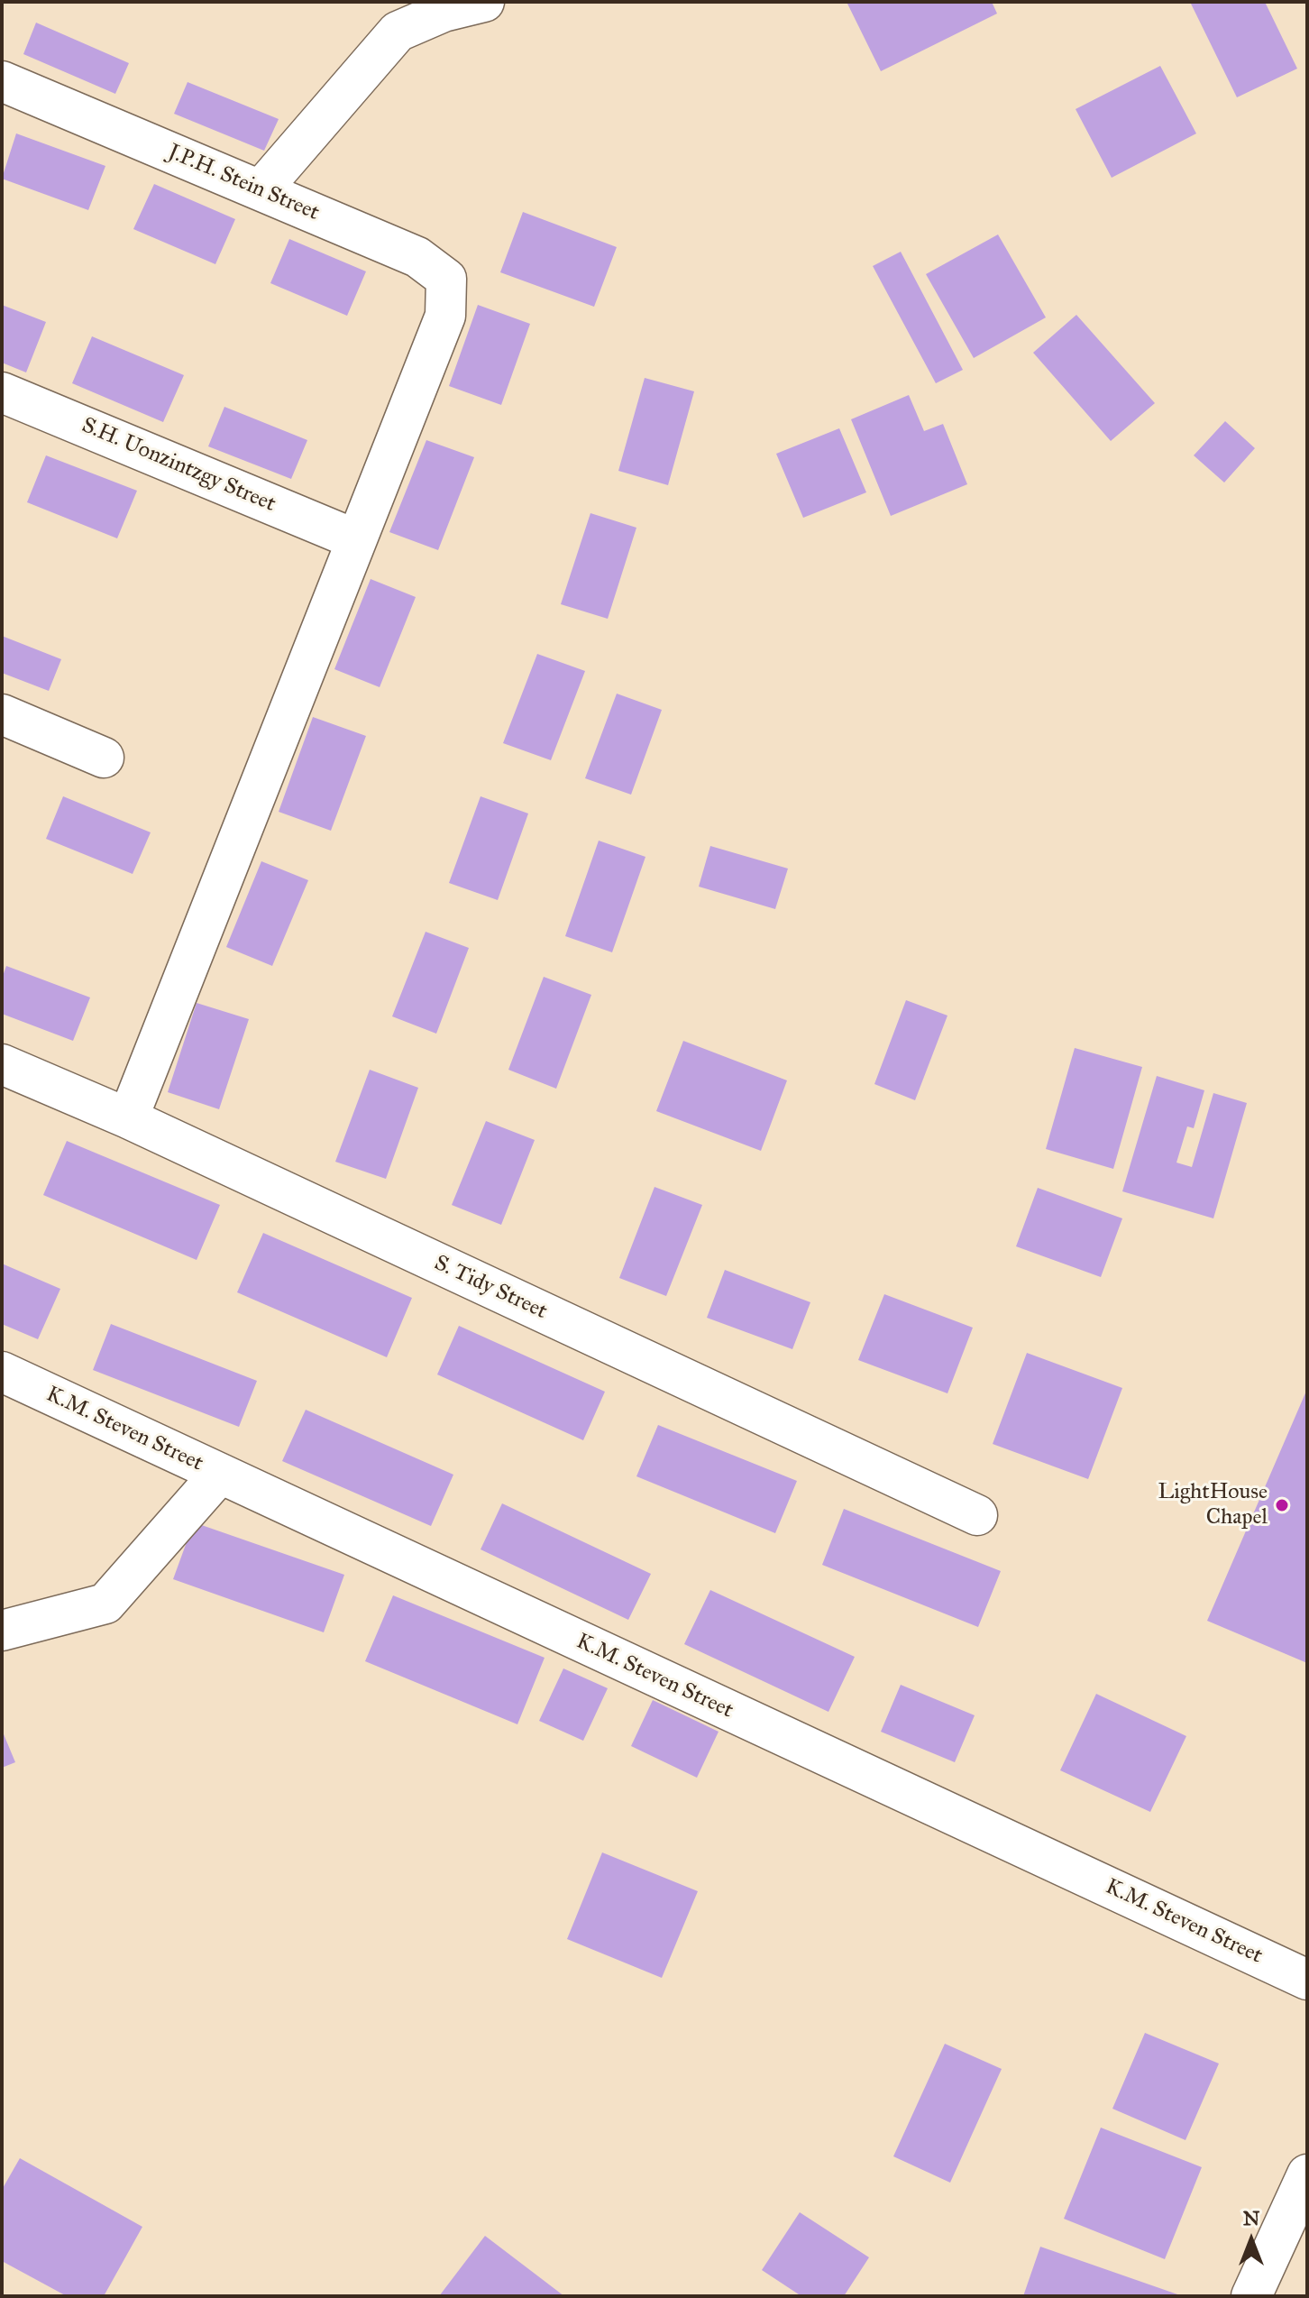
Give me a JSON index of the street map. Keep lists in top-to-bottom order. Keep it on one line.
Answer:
{"streets":{"street":["J.P.H. Stein Street","S.H. Uonzintzgy Street","S. Tidy Street","K.M. Steven Street"]},"crossings":[["J.P.H. Stein Street","S.H. Uonzintzgy Street"]],"places":["LightHouse Chapel"],"north":"top"}
